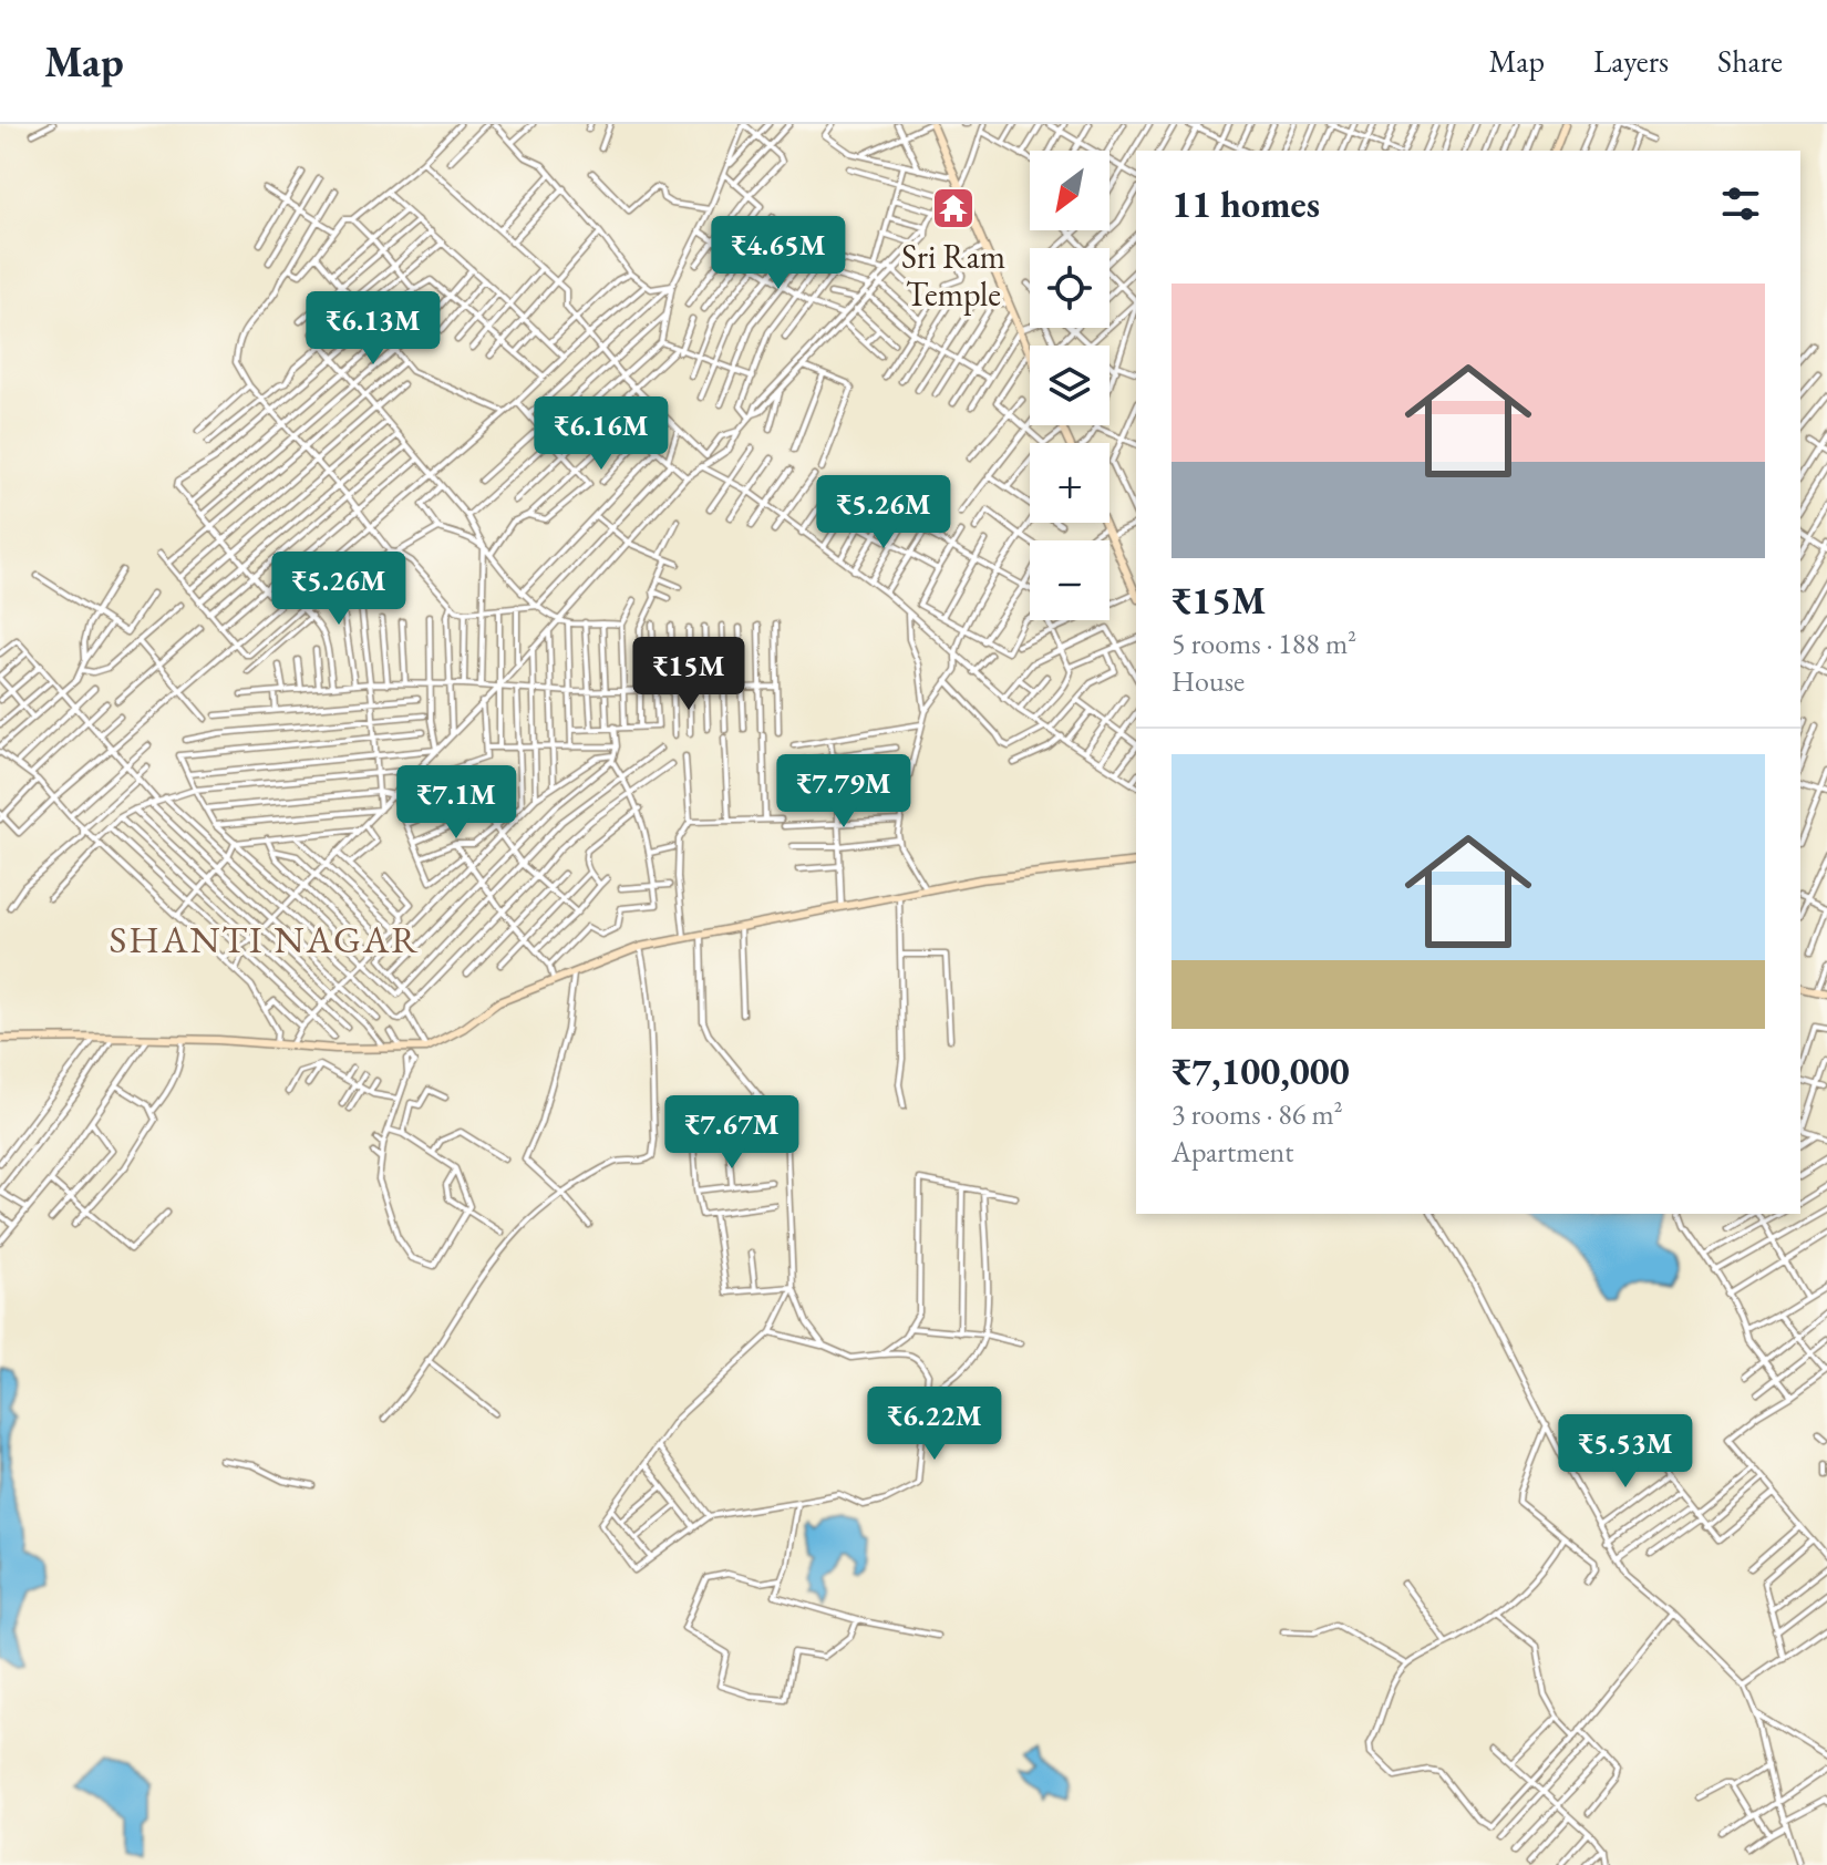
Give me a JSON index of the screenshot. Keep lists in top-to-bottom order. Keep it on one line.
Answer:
{"districts":["SHANTI NAGAR"],"places":{"temple":["Sri Ram Temple"]},"north":"bottom left","page":{"header":"Map","nav":["Map","Layers","Share"],"map_buttons":["+","−"],"heading":"11 homes","price":["₹4.65M","₹6.13M","₹6.16M","₹5.26M","₹5.26M","₹15M","₹7.79M","₹7.1M","₹7.67M","₹6.22M","₹5.53M"],"list":[{"name":"₹15M","note":"5 rooms · 188 m² · House"},{"name":"₹7,100,000","note":"3 rooms · 86 m² · Apartment"}]}}
